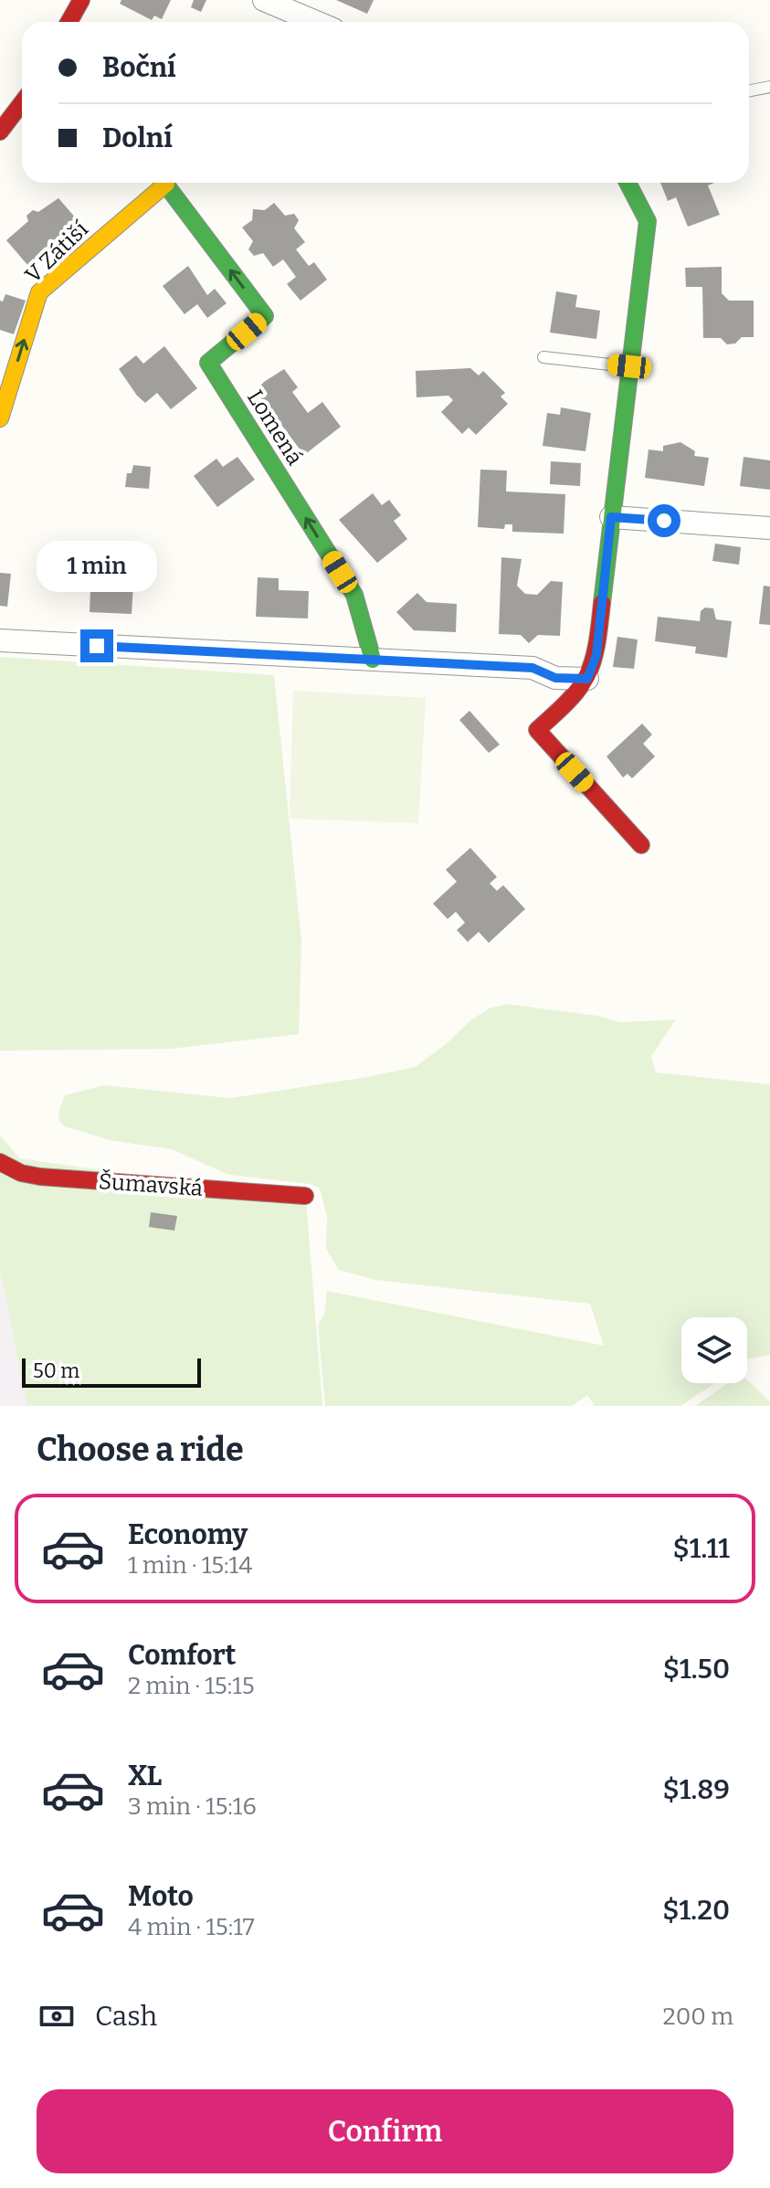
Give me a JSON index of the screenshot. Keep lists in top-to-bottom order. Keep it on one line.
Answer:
{"streets":{"street":["V Zátiší","Lomená","Šumavská"]},"one_way":["V Zátiší","Lomená"],"scale_bar":"50 m","page":{"banner":["Boční","Dolní"],"bubble":"1 min","scale":"50 m","heading":"Choose a ride","list":[{"name":"Economy","note":"1 min · 15:14","value":"$1.11"},{"name":"Comfort","note":"2 min · 15:15","value":"$1.50"},{"name":"XL","note":"3 min · 15:16","value":"$1.89"},{"name":"Moto","note":"4 min · 15:17","value":"$1.20"}],"pay":["Cash","200 m"],"buttons":"Confirm"}}
